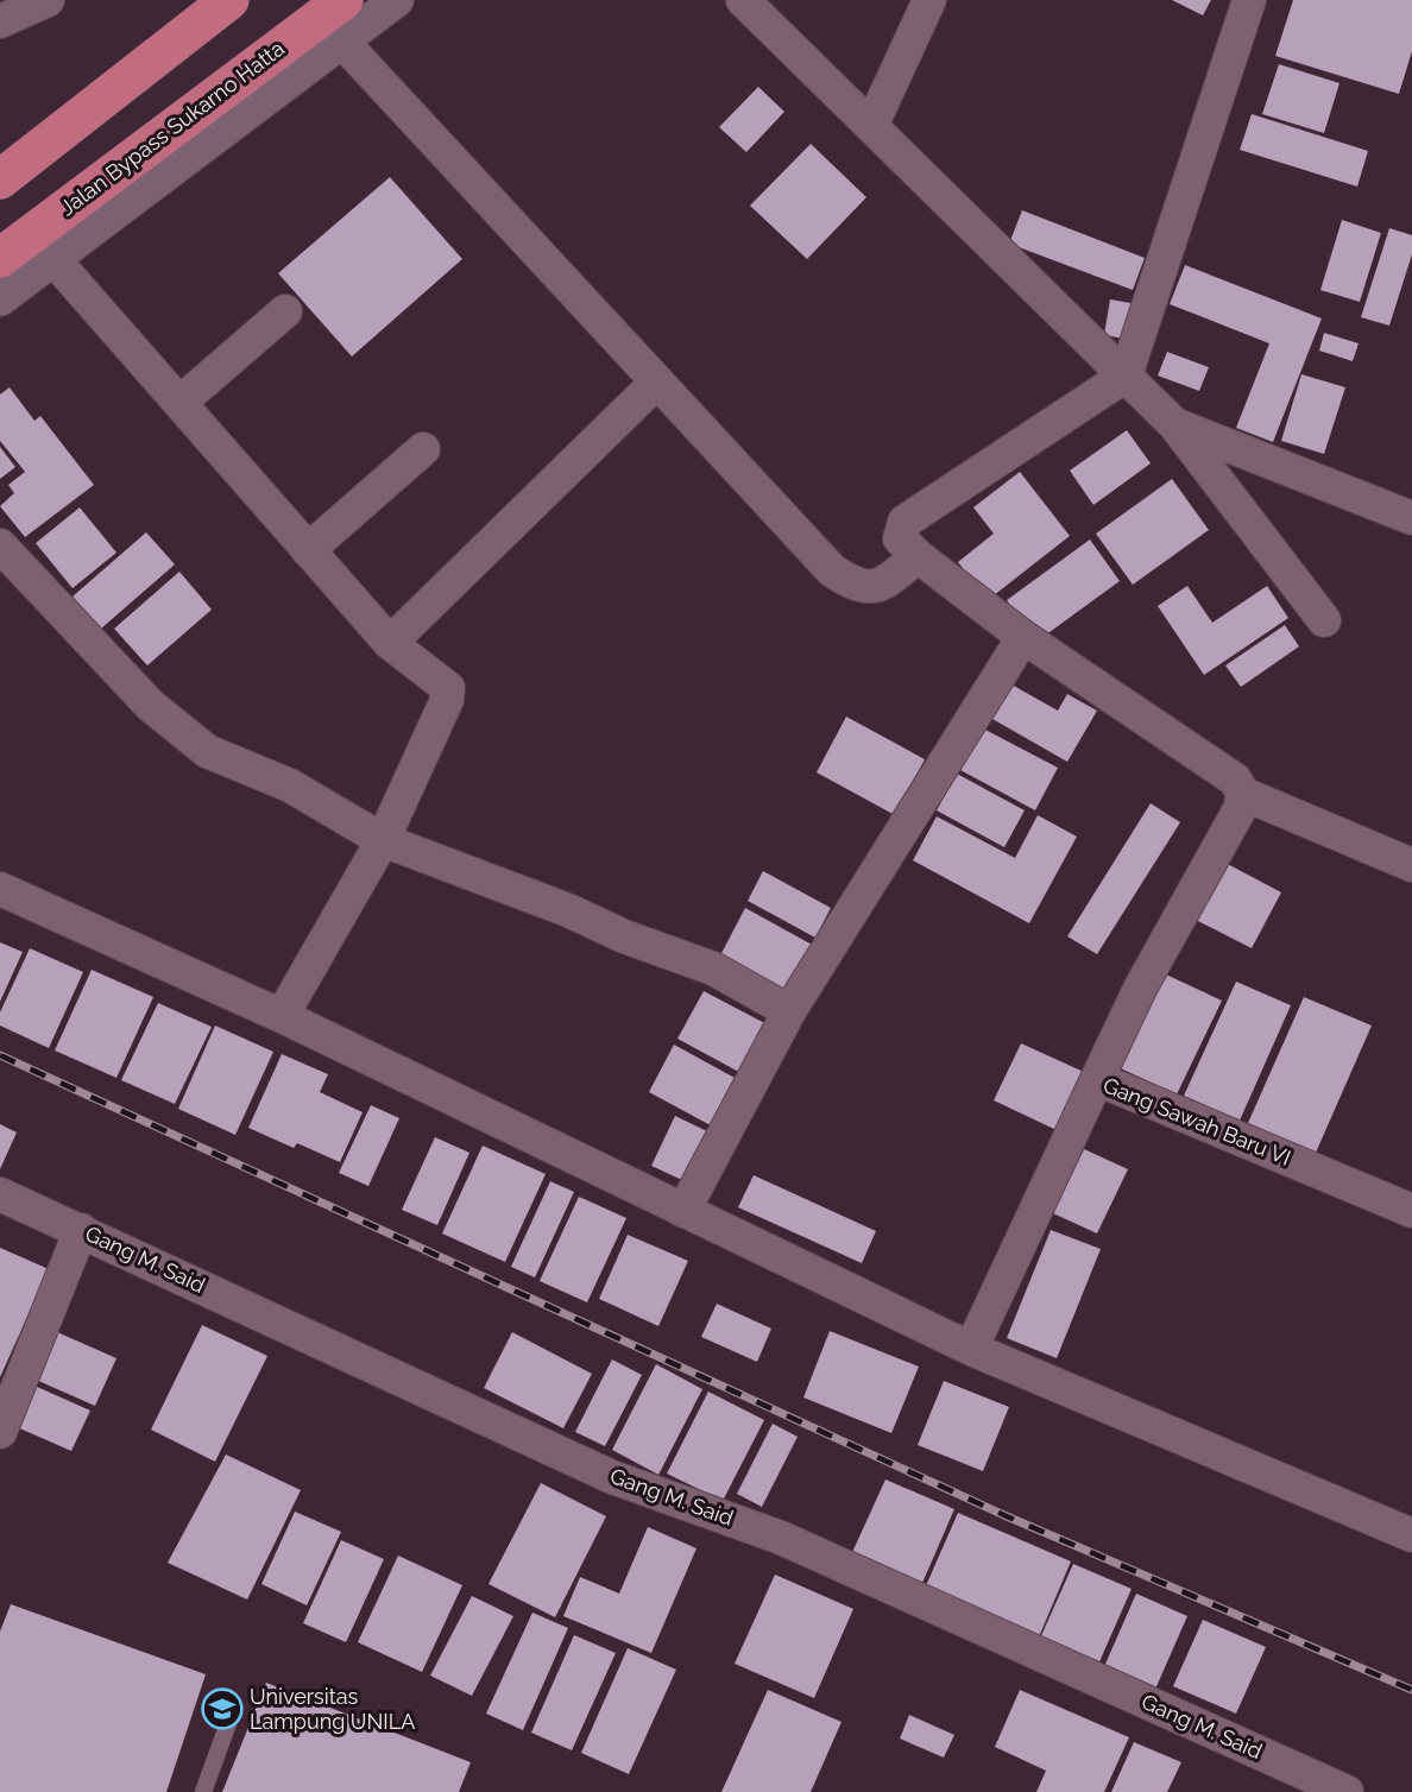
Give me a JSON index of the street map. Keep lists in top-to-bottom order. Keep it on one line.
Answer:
{"streets":{"highway":["Jalan Bypass Sukarno Hatta"],"street":["Gang Sawah Baru VI","Gang M. Said"]},"places":{"school or university":["Universitas Lampung UNILA"]}}
